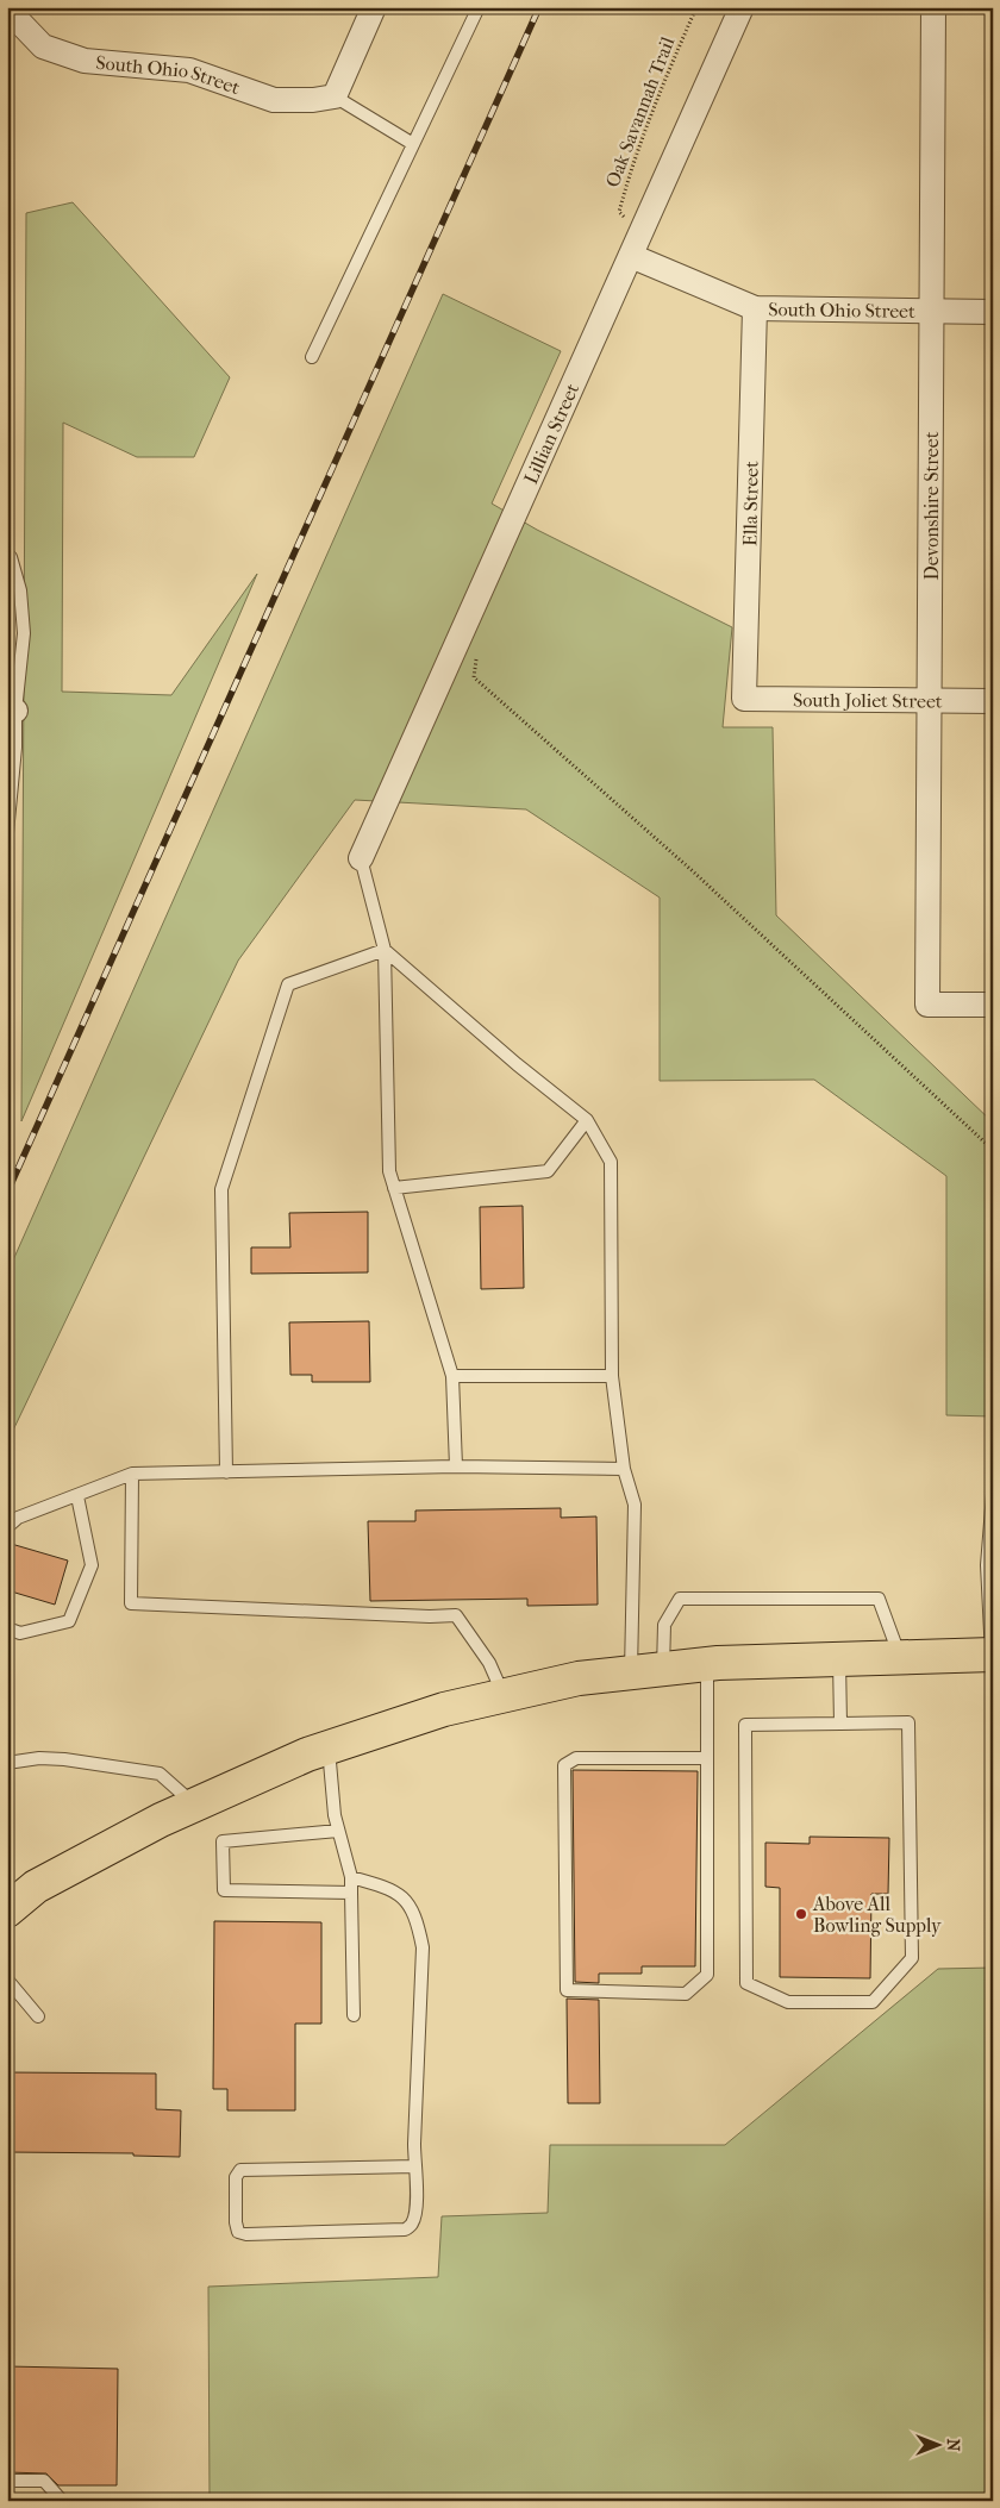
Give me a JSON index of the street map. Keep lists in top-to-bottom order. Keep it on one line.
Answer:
{"streets":{"street":["South Ohio Street","Lillian Street","Ella Street","Devonshire Street","South Joliet Street"],"path":["Oak Savannah Trail"]},"crossings":[["South Ohio Street","Lillian Street"],["South Ohio Street","Ella Street"],["South Ohio Street","Devonshire Street"],["Ella Street","South Joliet Street"],["Devonshire Street","South Joliet Street"]],"places":["Above All Bowling Supply"],"north":"right"}
